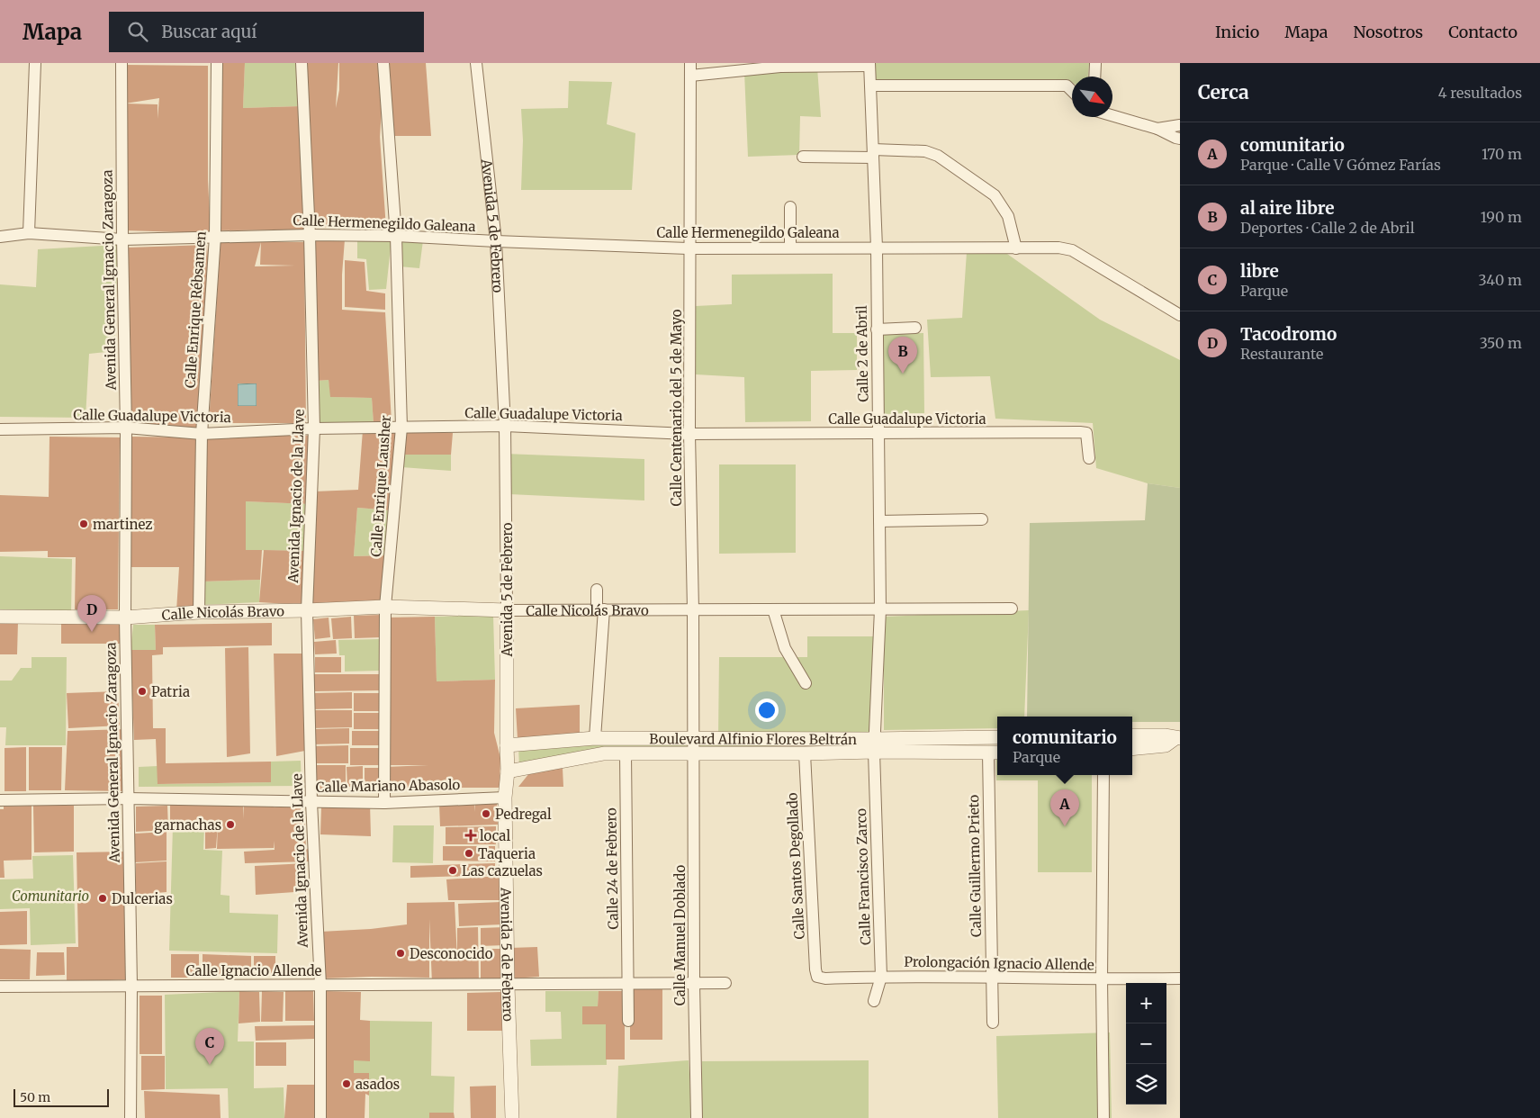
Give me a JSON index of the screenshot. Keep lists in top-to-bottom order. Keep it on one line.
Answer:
{"streets":{"street":["Calle Hermenegildo Galeana","Avenida 5 de Febrero","Avenida General Ignacio Zaragoza","Calle Enrique Rébsamen","Calle 2 de Abril","Calle Centenario del 5 de Mayo","Calle Guadalupe Victoria","Calle Enrique Lausher","Avenida Ignacio de la Llave","Calle Nicolás Bravo","Boulevard Alfinio Flores Beltrán","Calle Mariano Abasolo","Calle Santos Degollado","Calle Guillermo Prieto","Calle 24 de Febrero","Calle Francisco Zarco","Calle Manuel Doblado","Prolongación Ignacio Allende","Calle Ignacio Allende"]},"crossings":[["Calle Hermenegildo Galeana","Avenida 5 de Febrero"],["Calle Hermenegildo Galeana","Avenida General Ignacio Zaragoza"],["Calle Hermenegildo Galeana","Calle Enrique Rébsamen"],["Calle Hermenegildo Galeana","Calle 2 de Abril"],["Calle Hermenegildo Galeana","Calle Centenario del 5 de Mayo"],["Calle Hermenegildo Galeana","Calle Enrique Lausher"],["Calle Hermenegildo Galeana","Avenida Ignacio de la Llave"],["Avenida 5 de Febrero","Calle Guadalupe Victoria"],["Avenida 5 de Febrero","Calle Nicolás Bravo"],["Avenida 5 de Febrero","Boulevard Alfinio Flores Beltrán"],["Avenida 5 de Febrero","Calle Mariano Abasolo"],["Avenida 5 de Febrero","Calle Ignacio Allende"],["Avenida General Ignacio Zaragoza","Calle Guadalupe Victoria"],["Avenida General Ignacio Zaragoza","Calle Nicolás Bravo"],["Avenida General Ignacio Zaragoza","Calle Mariano Abasolo"],["Avenida General Ignacio Zaragoza","Calle Ignacio Allende"],["Calle Enrique Rébsamen","Calle Guadalupe Victoria"],["Calle Enrique Rébsamen","Calle Nicolás Bravo"],["Calle 2 de Abril","Calle Guadalupe Victoria"],["Calle 2 de Abril","Calle Nicolás Bravo"],["Calle 2 de Abril","Boulevard Alfinio Flores Beltrán"],["Calle 2 de Abril","Calle Francisco Zarco"],["Calle Centenario del 5 de Mayo","Calle Guadalupe Victoria"],["Calle Centenario del 5 de Mayo","Calle Nicolás Bravo"],["Calle Centenario del 5 de Mayo","Boulevard Alfinio Flores Beltrán"],["Calle Centenario del 5 de Mayo","Calle Manuel Doblado"],["Calle Guadalupe Victoria","Calle Enrique Lausher"],["Calle Guadalupe Victoria","Avenida Ignacio de la Llave"],["Calle Enrique Lausher","Calle Nicolás Bravo"],["Calle Enrique Lausher","Calle Mariano Abasolo"],["Avenida Ignacio de la Llave","Calle Nicolás Bravo"],["Avenida Ignacio de la Llave","Calle Mariano Abasolo"],["Avenida Ignacio de la Llave","Calle Ignacio Allende"],["Boulevard Alfinio Flores Beltrán","Calle Santos Degollado"],["Boulevard Alfinio Flores Beltrán","Calle Guillermo Prieto"],["Boulevard Alfinio Flores Beltrán","Calle 24 de Febrero"],["Boulevard Alfinio Flores Beltrán","Calle Francisco Zarco"],["Boulevard Alfinio Flores Beltrán","Calle Manuel Doblado"],["Calle Santos Degollado","Prolongación Ignacio Allende"],["Calle Guillermo Prieto","Prolongación Ignacio Allende"],["Calle Francisco Zarco","Prolongación Ignacio Allende"]],"parks":["Comunitario"],"places":{"other":["martinez","Patria","Pedregal","garnachas","Taqueria","Las cazuelas","Dulcerias","Desconocido","asados"],"health":["local"]},"scale_bar":"50 m","north":"bottom right","page":{"header":"Mapa","search":"Buscar aquí","nav":["Inicio","Mapa","Nosotros","Contacto"],"heading":["Cerca","4 resultados"],"list":[{"mark":"A","name":"comunitario","note":"Parque · Calle V Gómez Farías","value":"170 m"},{"mark":"B","name":"al aire libre","note":"Deportes · Calle 2 de Abril","value":"190 m"},{"mark":"C","name":"libre","note":"Parque","value":"340 m"},{"mark":"D","name":"Tacodromo","note":"Restaurante","value":"350 m"}],"pins":["B","D","A","C"],"popup":["comunitario","Parque"],"map_buttons":["+","−"],"scale":"50 m"}}
